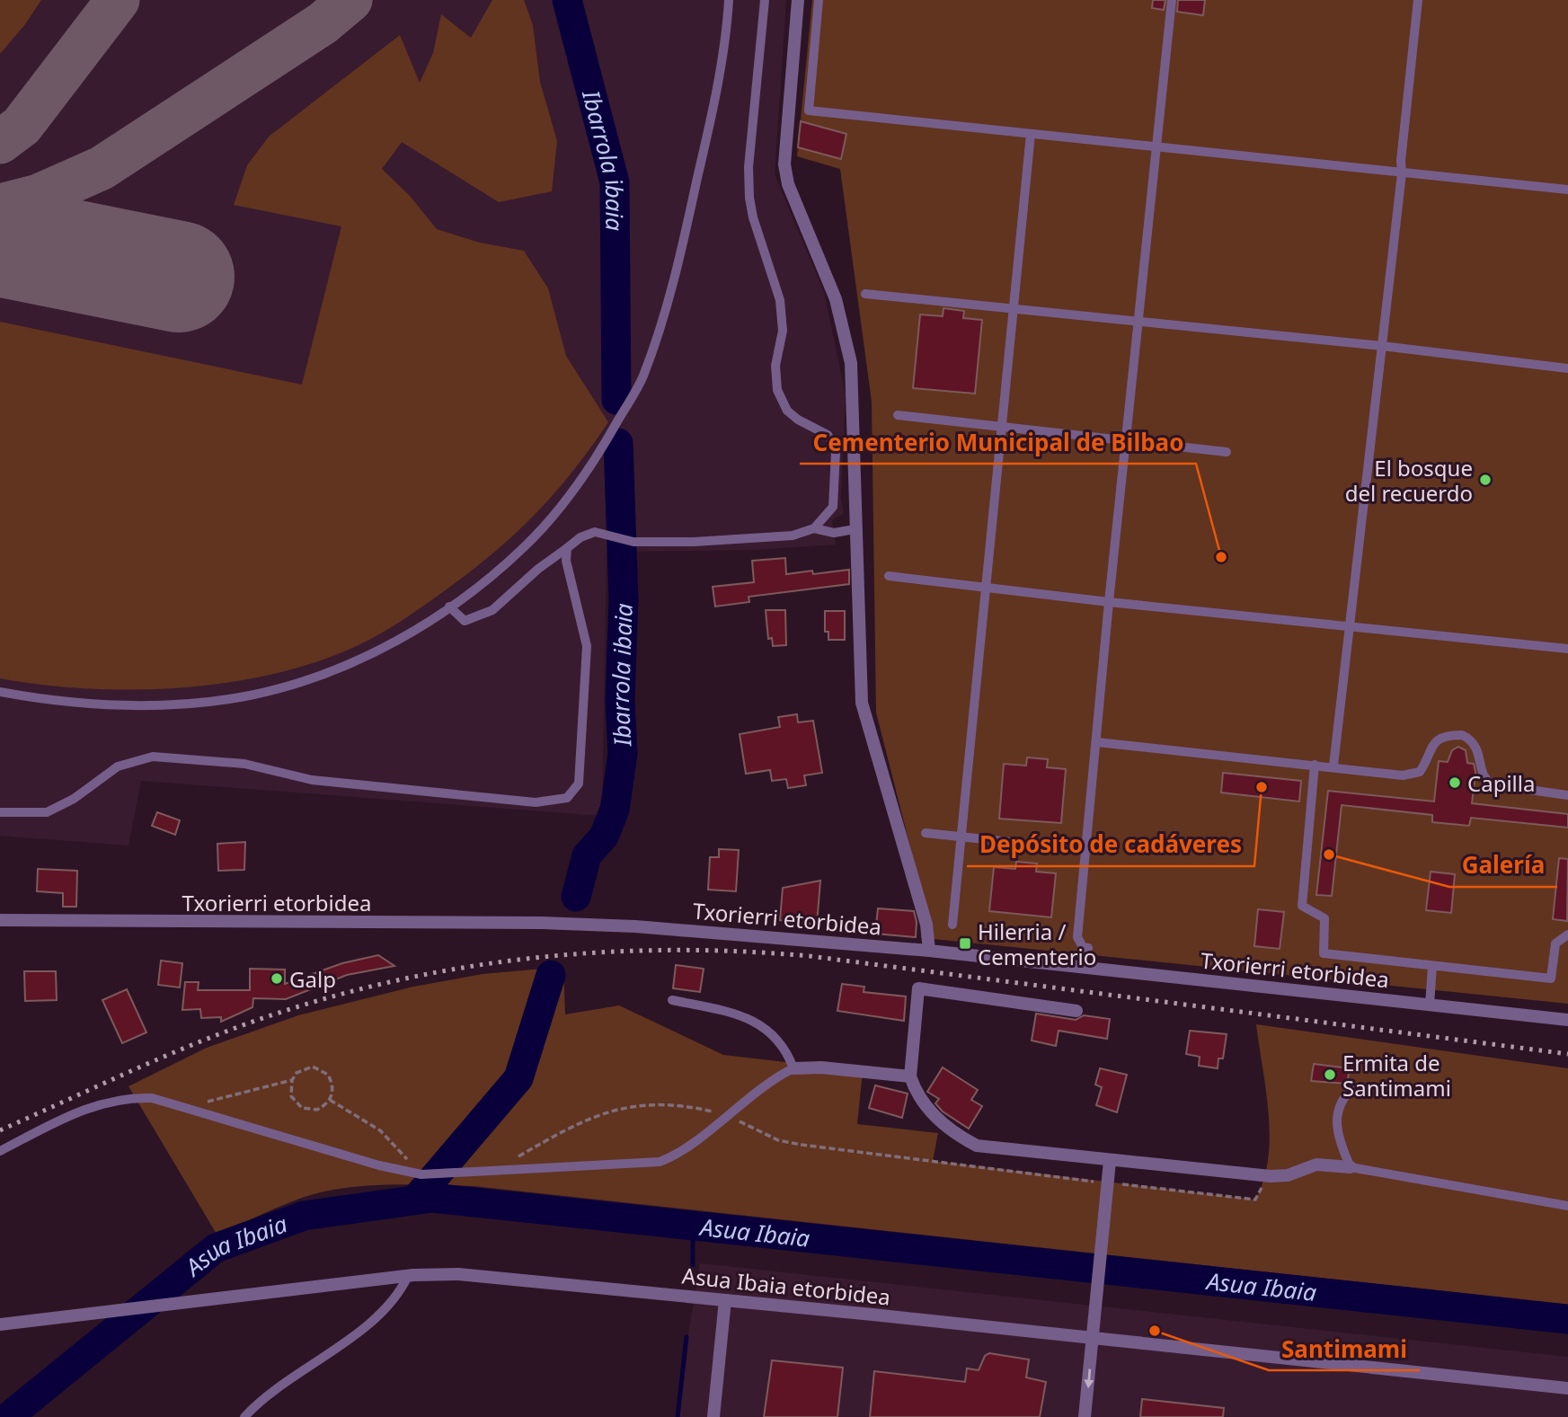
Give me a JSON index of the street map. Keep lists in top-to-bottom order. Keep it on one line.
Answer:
{"streets":{"street":["Txorierri etorbidea","Asua Ibaia etorbidea"]},"water":["Ibarrola ibaia","Asua Ibaia"],"places":{"other":["El bosque del recuerdo","Cementerio Municipal de Bilbao","Capilla","Depósito de cadáveres","Galería","Galp","Ermita de Santimami","Santimami"],"transit":["Hilerria / Cementerio"]}}
